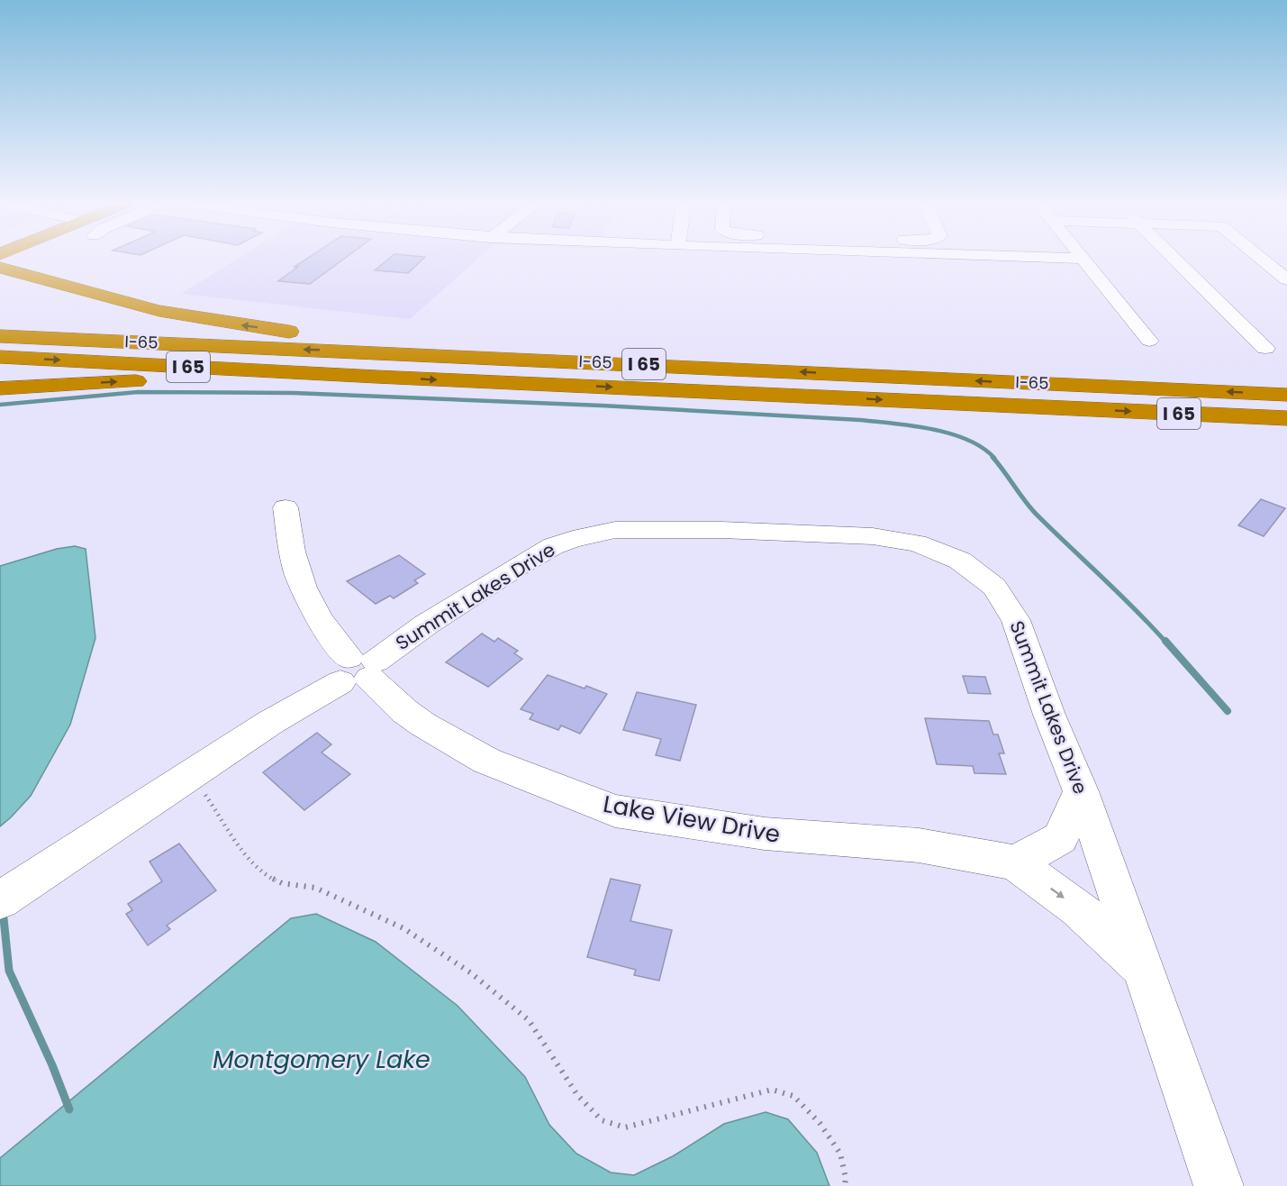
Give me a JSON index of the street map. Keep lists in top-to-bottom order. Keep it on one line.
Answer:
{"streets":{"highway":["I-65","I 65"],"street":["Summit Lakes Drive","Lake View Drive"]},"crossings":[["Summit Lakes Drive","Lake View Drive"]],"water":["Montgomery Lake"]}
